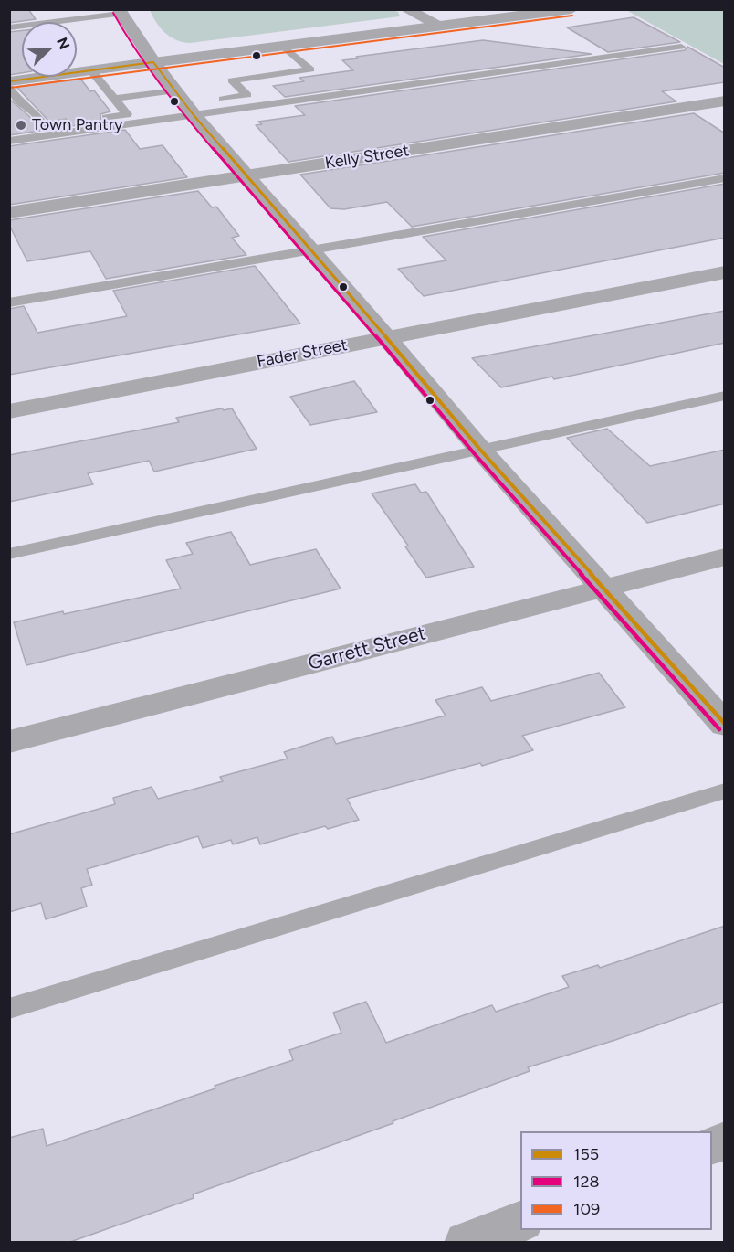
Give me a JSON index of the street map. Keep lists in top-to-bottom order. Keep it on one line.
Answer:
{"streets":{"street":["Kelly Street","Fader Street","Garrett Street"]},"places":["Town Pantry"],"lines":["transit line 128","transit line 109","transit line 155"],"legend":["155","128","109"],"north":"top right"}
